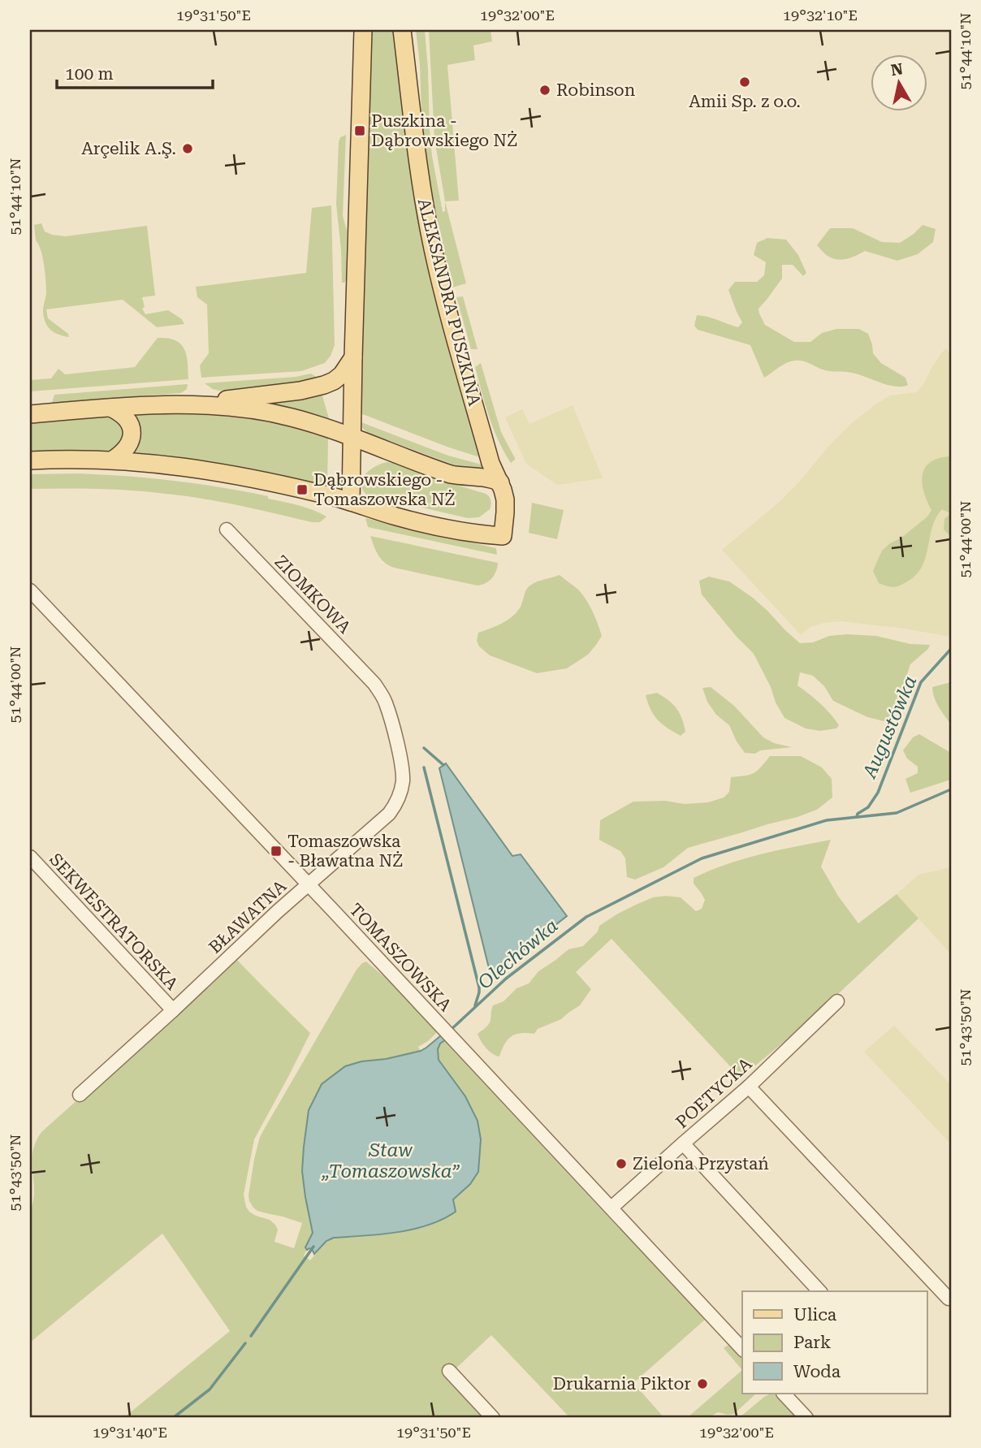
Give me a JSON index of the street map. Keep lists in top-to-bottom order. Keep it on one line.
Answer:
{"streets":{"main road":["ALEKSANDRA PUSZKINA"],"street":["ZIOMKOWA","BŁAWATNA","SEKWESTRATORSKA","TOMASZOWSKA","POETYCKA"]},"crossings":[["ZIOMKOWA","BŁAWATNA"],["BŁAWATNA","SEKWESTRATORSKA"],["BŁAWATNA","TOMASZOWSKA"],["TOMASZOWSKA","POETYCKA"]],"water":["Augustówka","Olechówka","Staw „Tomaszowska”"],"places":{"other":["Amii Sp. z o.o.","Robinson","Arçelik A.Ş.","Zielona Przystań","Drukarnia Piktor"],"transit":["Puszkina - Dąbrowskiego NŻ","Dąbrowskiego - Tomaszowska NŻ","Tomaszowska - Bławatna NŻ"]},"legend":["Ulica","Park","Woda"],"scale_bar":"100 m","north":"top","coordinates":["19°31'50\"E","19°32'00\"E","19°32'10\"E","51°44'10\"N","51°44'00\"N","51°43'50\"N","19°31'40\"E"]}
